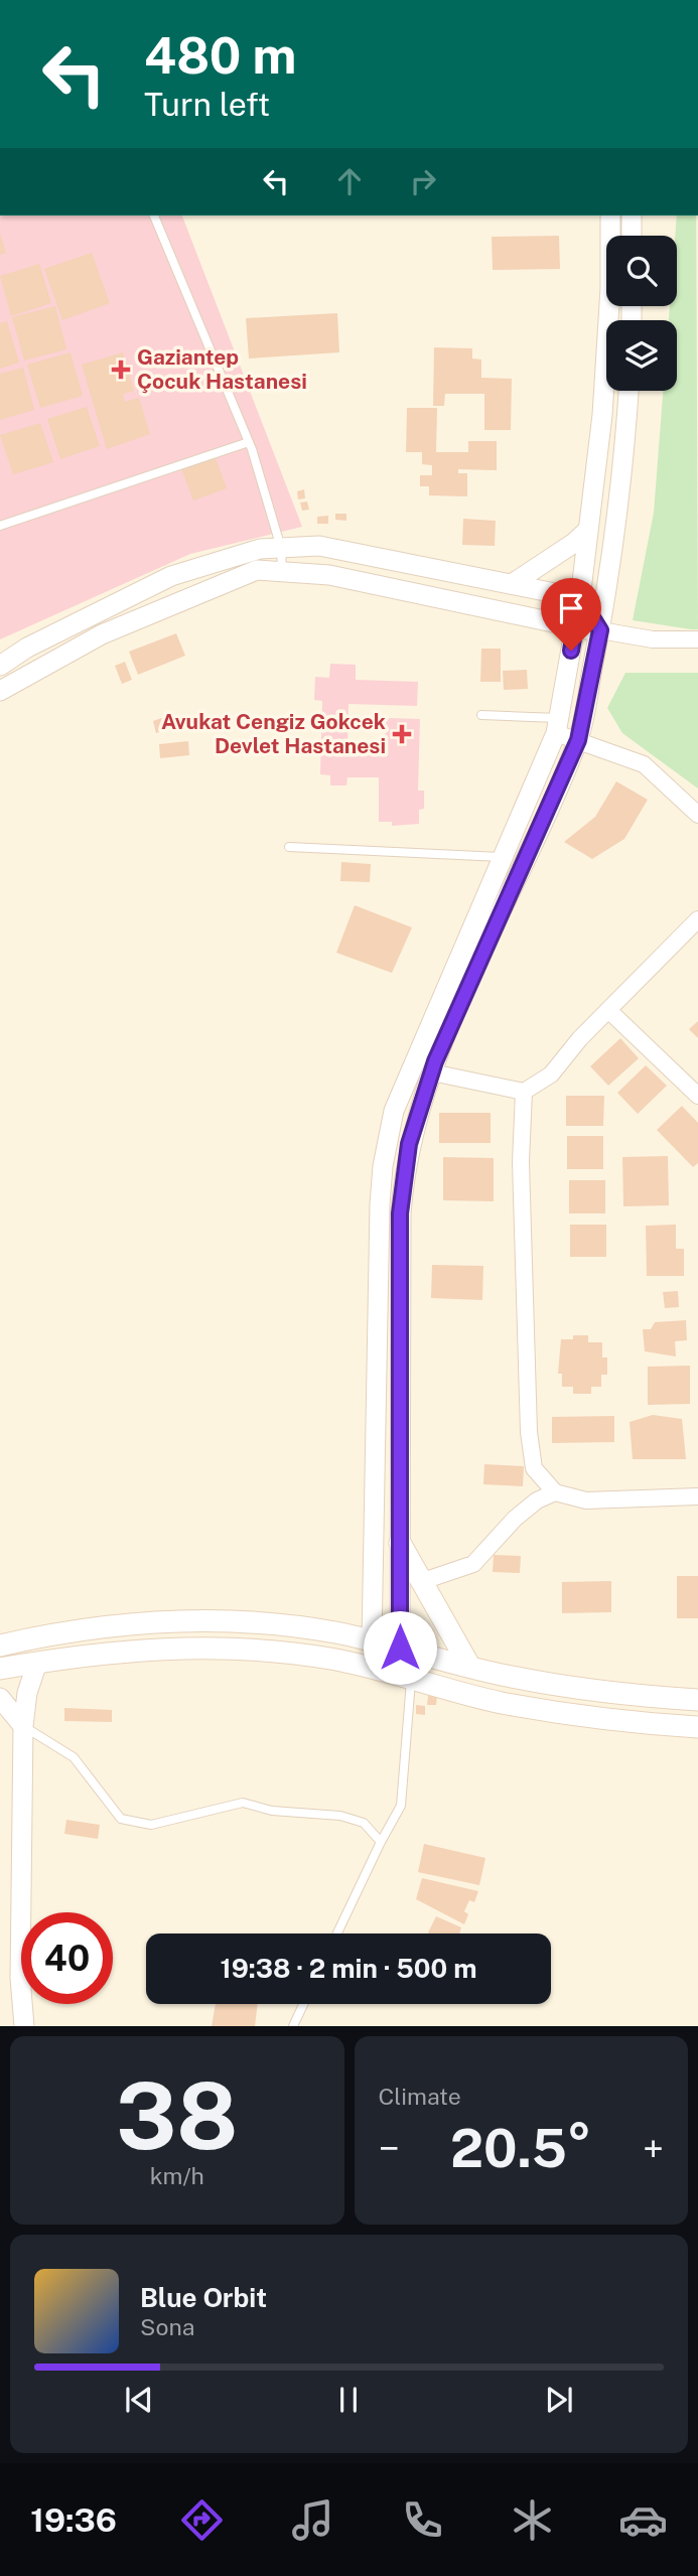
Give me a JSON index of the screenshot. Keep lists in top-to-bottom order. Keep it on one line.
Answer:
{"places":{"health":["Gaziantep Çocuk Hastanesi","Avukat Cengiz Gokcek Devlet Hastanesi"]},"page":{"turn":["480 m","Turn left"],"limit":"40","trip":"19:38 · 2 min · 500 m","tile":[["38","km/h"],"Climate"],"heat":["−","20.5°","+"],"song":["Blue Orbit","Sona"],"tabs":"19:36"}}
